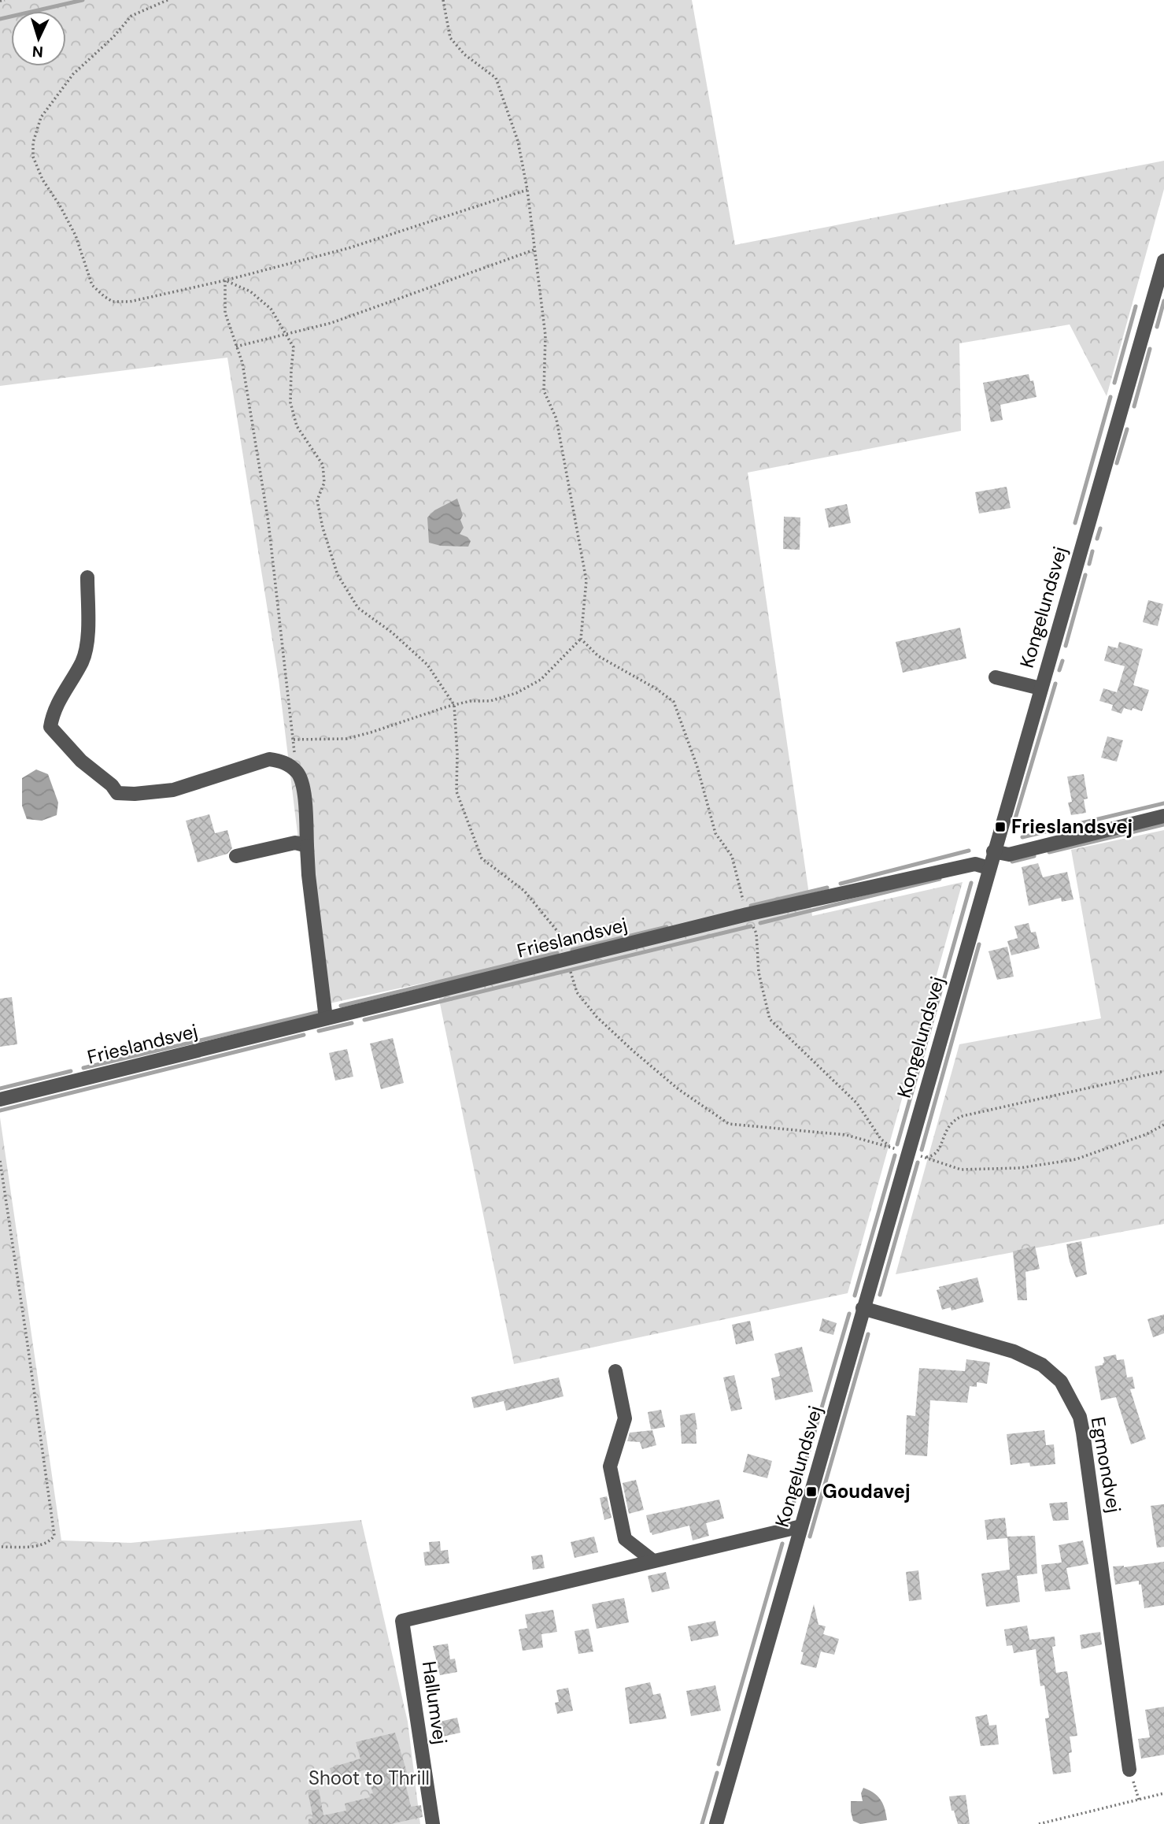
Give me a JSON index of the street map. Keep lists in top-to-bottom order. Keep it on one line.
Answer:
{"streets":{"street":["Kongelundsvej","Frieslandsvej","Egmondvej","Hallumvej"]},"crossings":[["Kongelundsvej","Frieslandsvej"],["Kongelundsvej","Egmondvej"]],"parks":["Shoot to Thrill"],"places":{"transit":["Frieslandsvej","Goudavej"]},"north":"bottom"}
